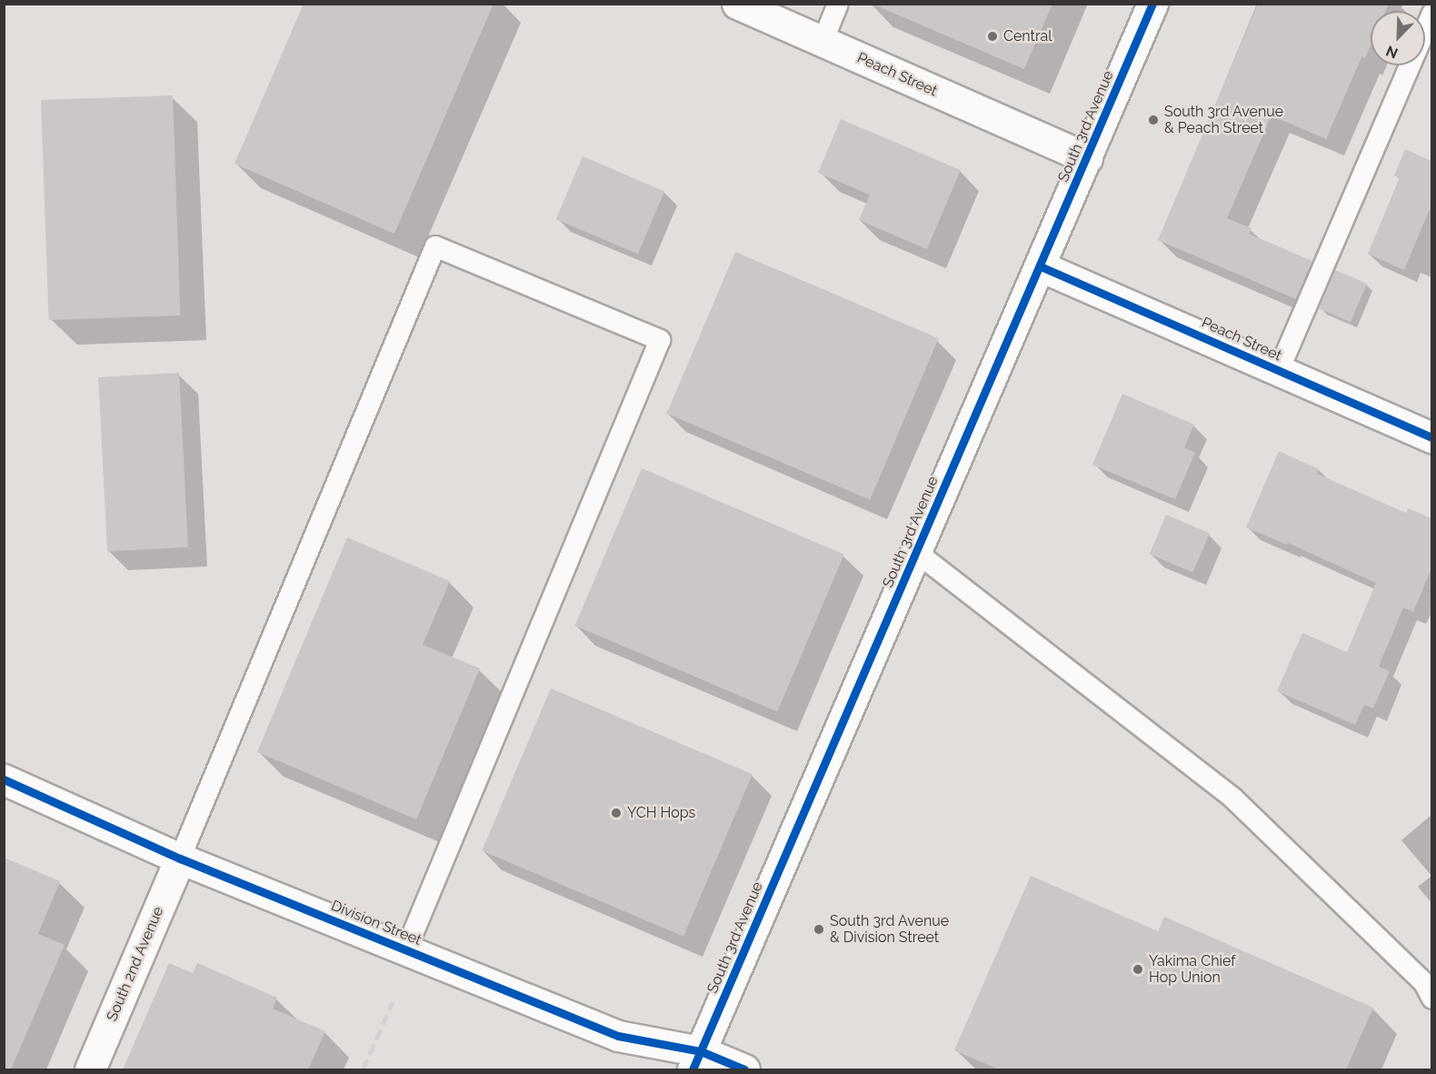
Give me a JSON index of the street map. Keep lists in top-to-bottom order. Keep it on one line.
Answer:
{"streets":{"street":["Peach Street","South 3rd Avenue","Division Street","South 2nd Avenue"]},"crossings":[["Peach Street","South 3rd Avenue"],["South 3rd Avenue","Division Street"],["Division Street","South 2nd Avenue"]],"places":["Central","South 3rd Avenue & Peach Street","YCH Hops","South 3rd Avenue & Division Street","Yakima Chief Hop Union"],"north":"bottom left"}
